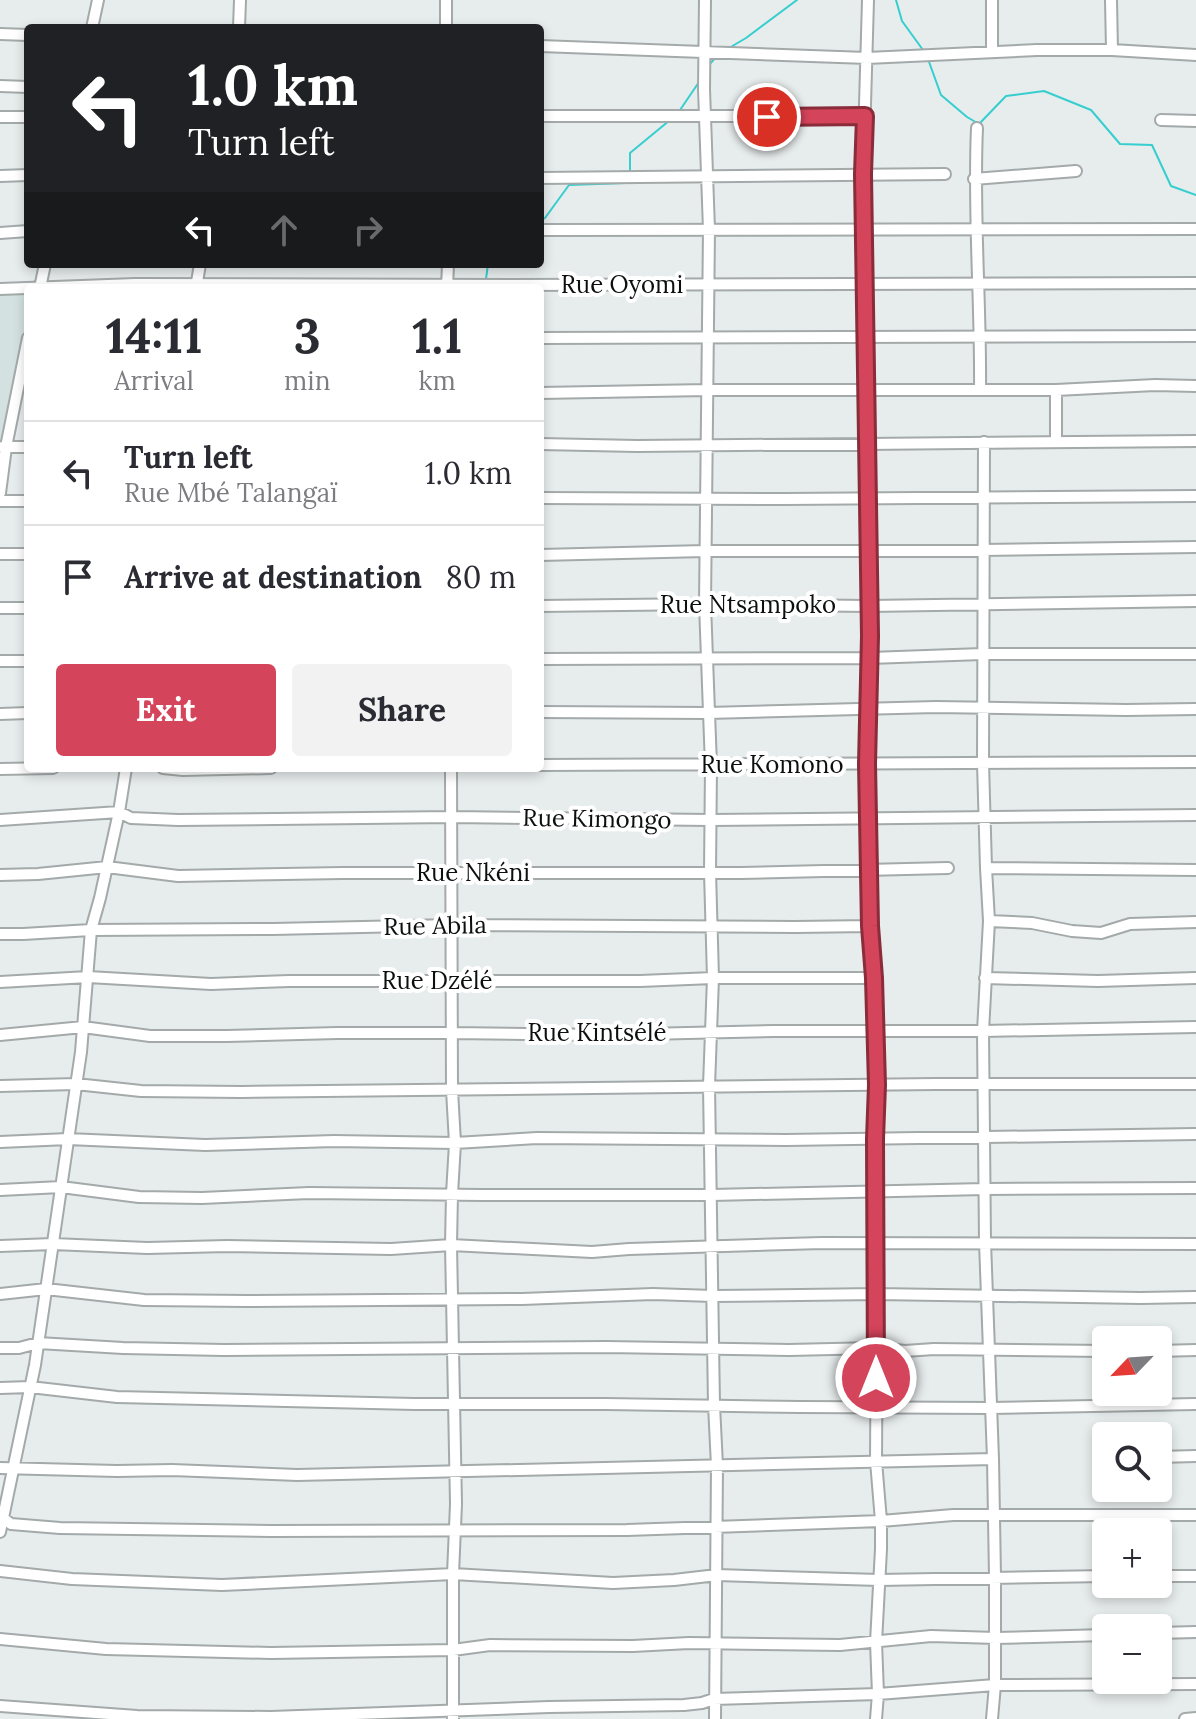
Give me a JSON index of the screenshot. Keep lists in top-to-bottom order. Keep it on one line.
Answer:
{"streets":{"street":["Rue Oyomi","Rue Ntsampoko","Rue Komono","Rue Kimongo","Rue Nkéni","Rue Abila","Rue Dzélé","Rue Kintsélé"]},"north":"bottom left","page":{"turn":["1.0 km","Turn left"],"eta":["14:11","Arrival","3","min","1.1","km"],"list":[{"name":"Turn left","note":"Rue Mbé Talangaï","value":"1.0 km"},{"name":"Arrive at destination","value":"80 m"}],"buttons":["Exit","Share"],"map_buttons":["+","−"]}}
